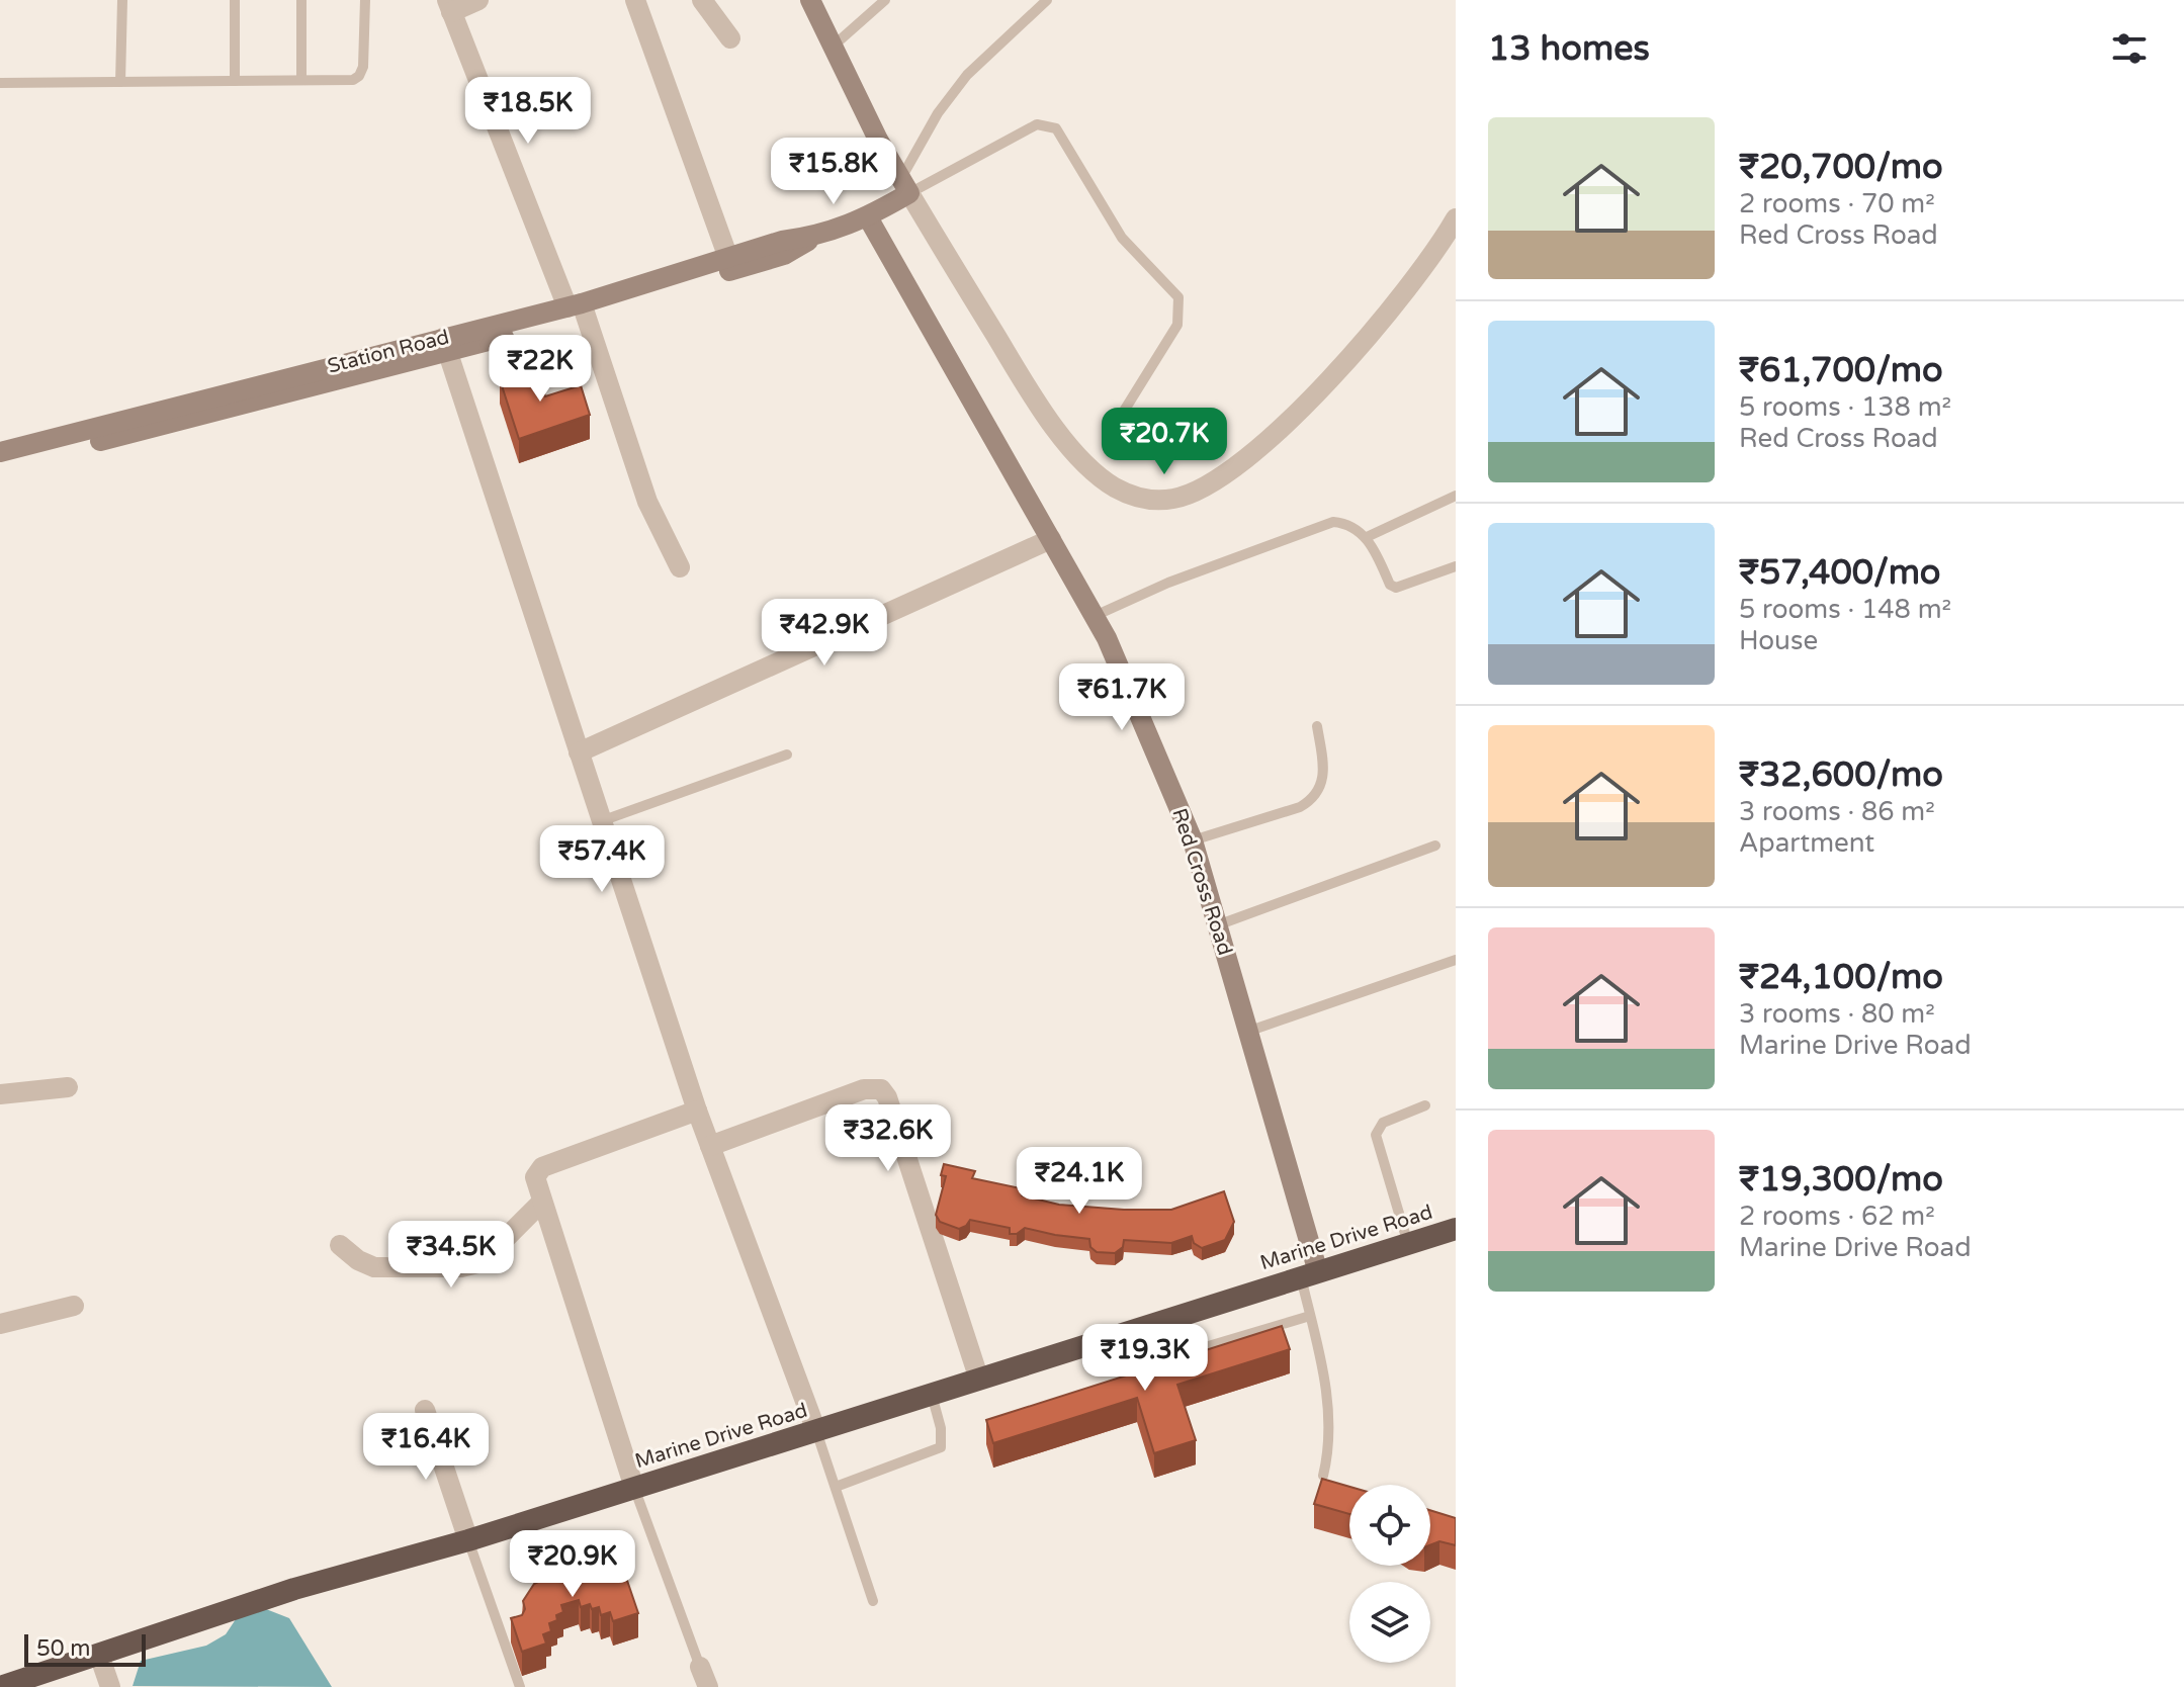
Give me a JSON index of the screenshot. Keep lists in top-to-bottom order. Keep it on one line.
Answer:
{"streets":{"highway":["Marine Drive Road"],"main road":["Station Road","Red Cross Road"]},"crossings":[["Station Road","Red Cross Road"],["Red Cross Road","Marine Drive Road"]],"scale_bar":"50 m","page":{"heading":"13 homes","price":["₹18.5K","₹15.8K","₹22K","₹20.7K","₹42.9K","₹61.7K","₹57.4K","₹32.6K","₹24.1K","₹34.5K","₹19.3K","₹16.4K","₹20.9K"],"list":[{"name":"₹20,700/mo","note":"2 rooms · 70 m² · Red Cross Road"},{"name":"₹61,700/mo","note":"5 rooms · 138 m² · Red Cross Road"},{"name":"₹57,400/mo","note":"5 rooms · 148 m² · House"},{"name":"₹32,600/mo","note":"3 rooms · 86 m² · Apartment"},{"name":"₹24,100/mo","note":"3 rooms · 80 m² · Marine Drive Road"},{"name":"₹19,300/mo","note":"2 rooms · 62 m² · Marine Drive Road"}],"scale":"50 m"}}
